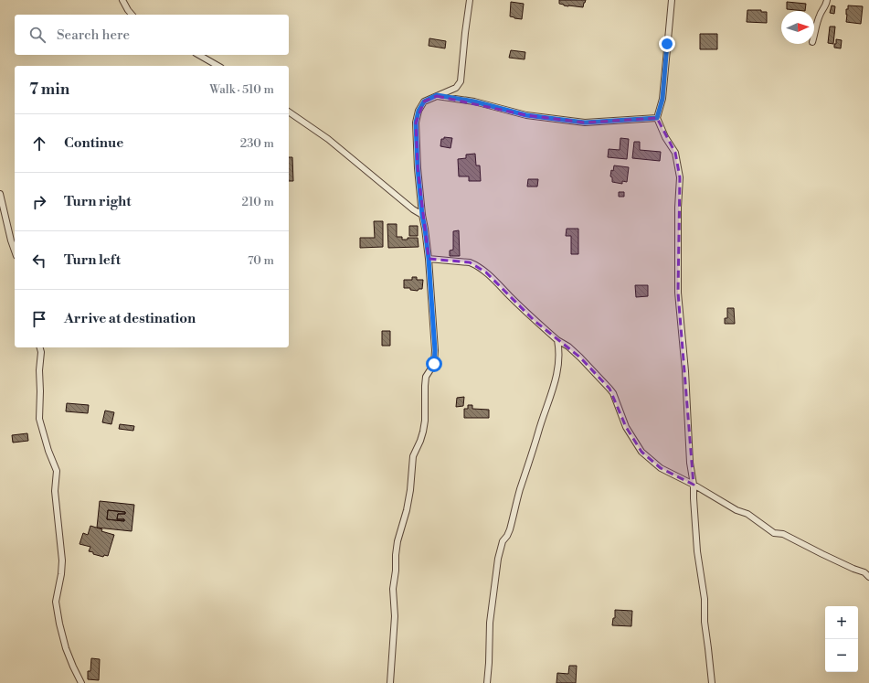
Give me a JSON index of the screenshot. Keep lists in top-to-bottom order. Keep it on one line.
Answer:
{"north":"right","page":{"search":"Search here","heading":["7 min","Walk · 510 m"],"list":[["Continue","230 m"],["Turn right","210 m"],["Turn left","70 m"],"Arrive at destination"],"map_buttons":["+","−"]}}
